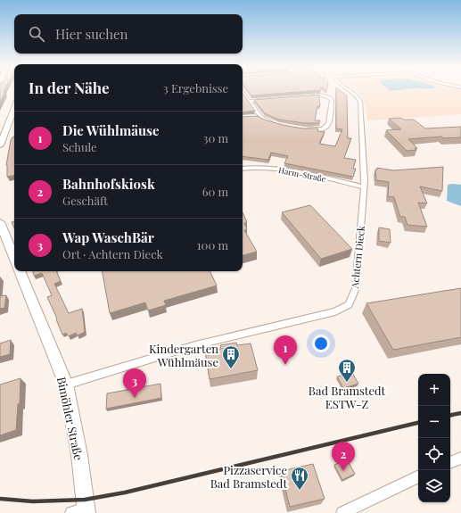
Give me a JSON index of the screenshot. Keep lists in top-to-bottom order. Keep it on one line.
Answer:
{"streets":{"street":["Harm-Straße","Achtern Dieck","Bimöhler Straße"]},"crossings":[["Harm-Straße","Achtern Dieck"],["Achtern Dieck","Bimöhler Straße"]],"places":{"building":["Kindergarten Wühlmäuse","Bad Bramstedt ESTW-Z"],"restaurant":["Pizzaservice Bad Bramstedt"]},"page":{"search":"Hier suchen","heading":["In der Nähe","3 Ergebnisse"],"list":[{"mark":"1","name":"Die Wühlmäuse","note":"Schule","value":"30 m"},{"mark":"2","name":"Bahnhofskiosk","note":"Geschäft","value":"60 m"},{"mark":"3","name":"Wap WaschBär","note":"Ort · Achtern Dieck","value":"100 m"}],"pins":["1","3","2"],"map_buttons":["+","−"]}}
